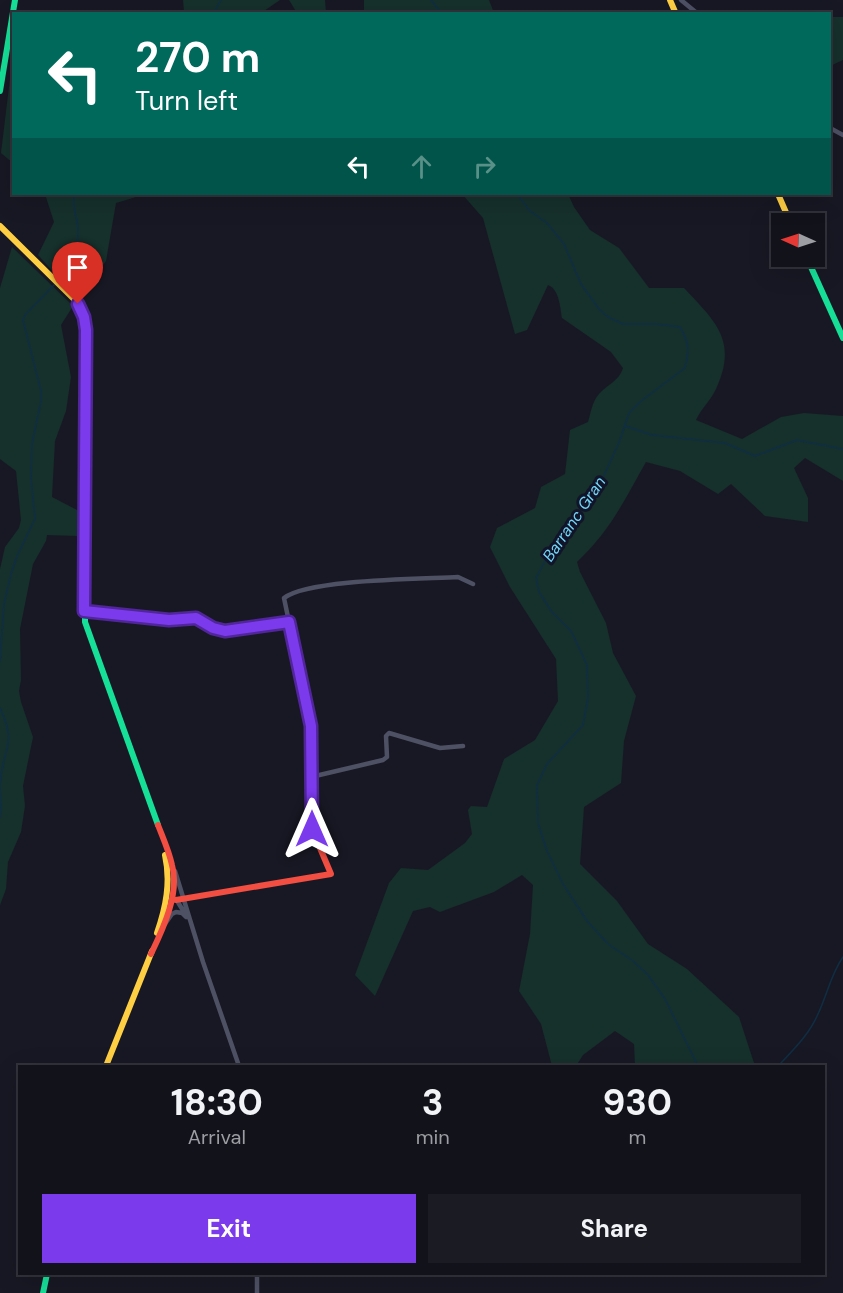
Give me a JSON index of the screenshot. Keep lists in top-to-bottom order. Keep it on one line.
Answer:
{"water":["Barranc Gran"],"north":"left","page":{"turn":["270 m","Turn left"],"eta":["18:30","Arrival","3","min","930","m"],"buttons":["Exit","Share"]}}
